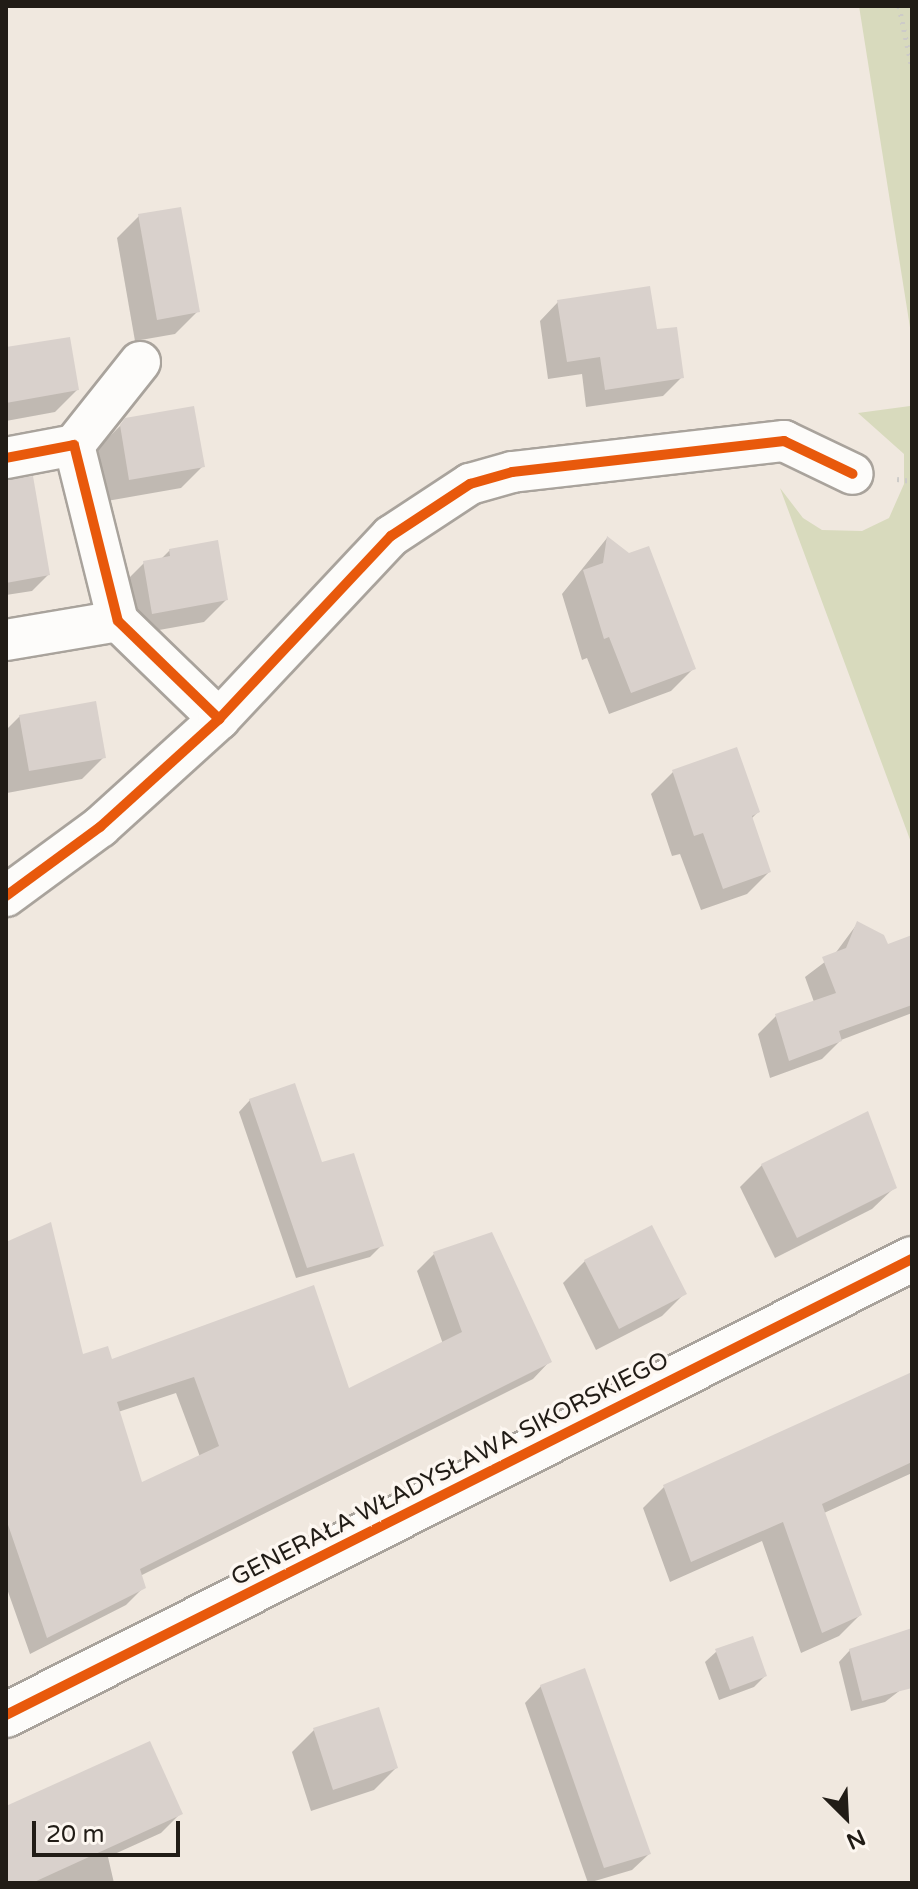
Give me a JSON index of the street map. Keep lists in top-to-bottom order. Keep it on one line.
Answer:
{"streets":{"street":["GENERAŁA WŁADYSŁAWA SIKORSKIEGO"]},"scale_bar":"20 m","north":"bottom right"}
